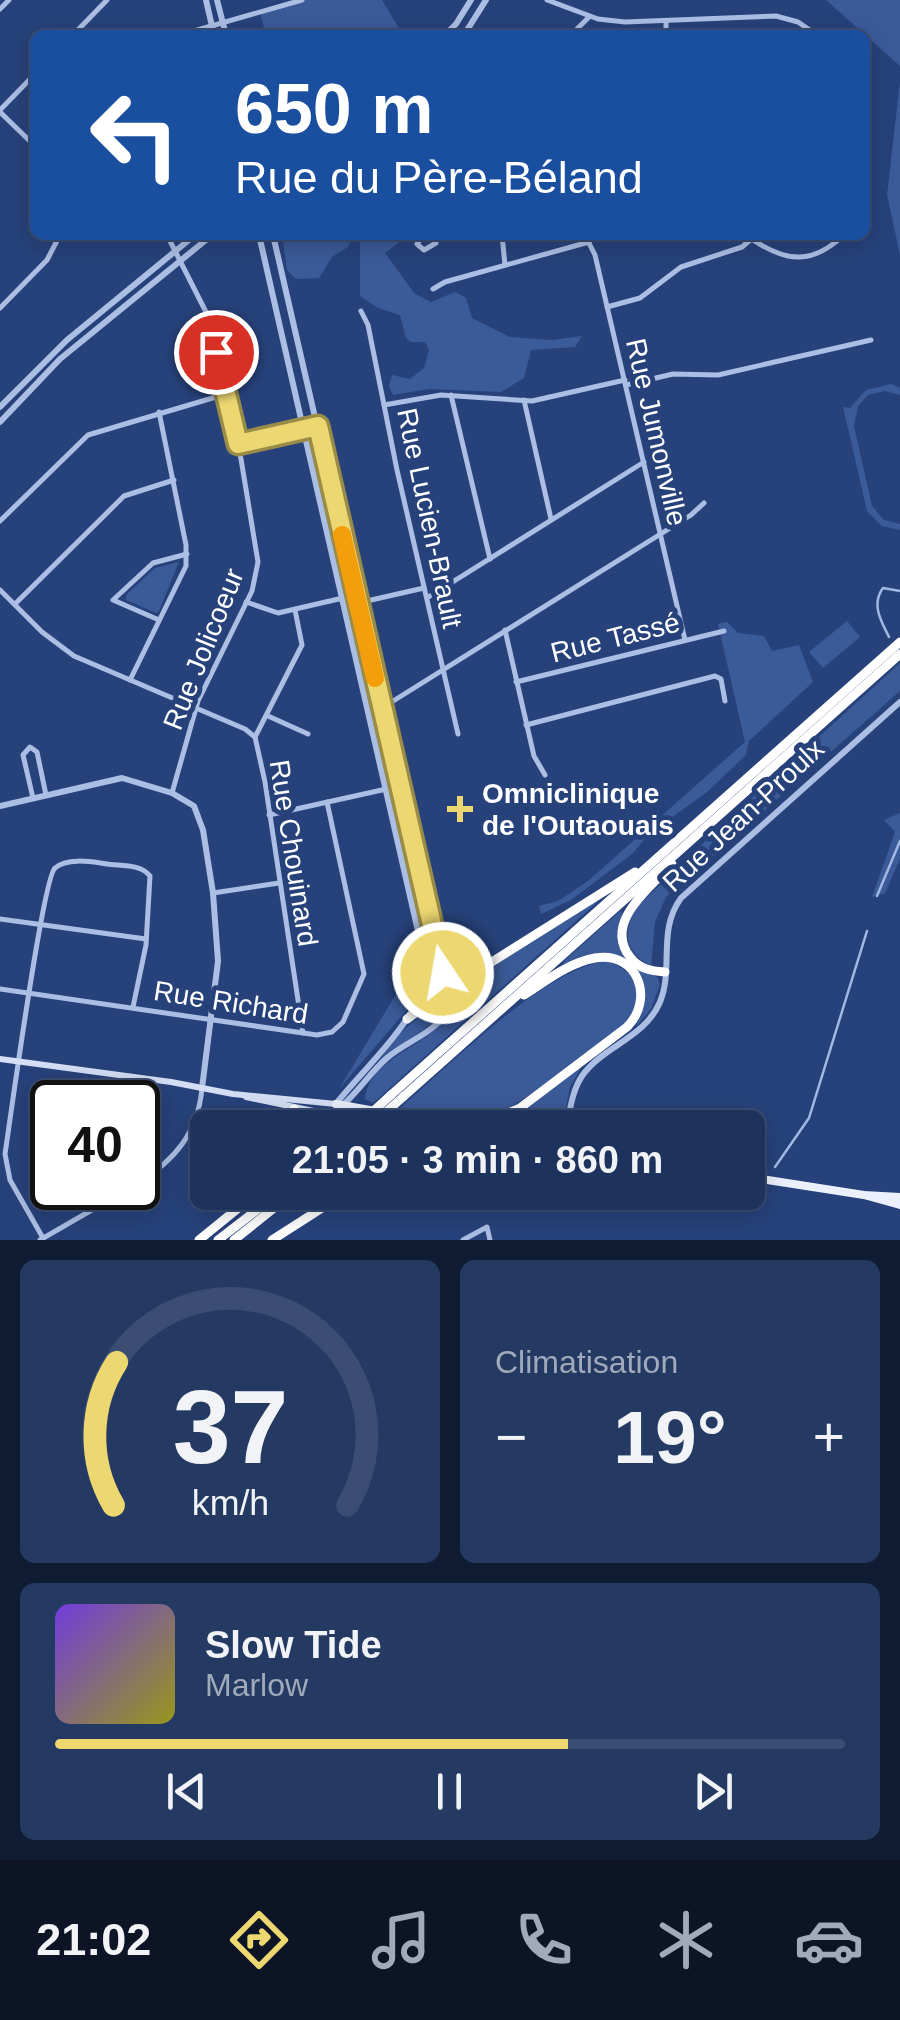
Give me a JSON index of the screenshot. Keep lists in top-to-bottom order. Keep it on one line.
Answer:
{"streets":{"street":["Rue Jumonville","Rue Lucien-Brault","Rue Tassé","Rue Jolicoeur","Rue Jean-Proulx","Rue Chouinard","Rue Richard"]},"crossings":[["Rue Jumonville","Rue Tassé"],["Rue Jolicoeur","Rue Chouinard"],["Rue Chouinard","Rue Richard"]],"places":{"health":["Omniclinique de l'Outaouais"]},"page":{"turn":["650 m","Rue du Père-Béland"],"limit":"40","trip":"21:05 · 3 min · 860 m","tile":"Climatisation","heat":["−","19°","+"],"song":["Slow Tide","Marlow"],"tabs":"21:02","gauge":["37","km/h"]}}
